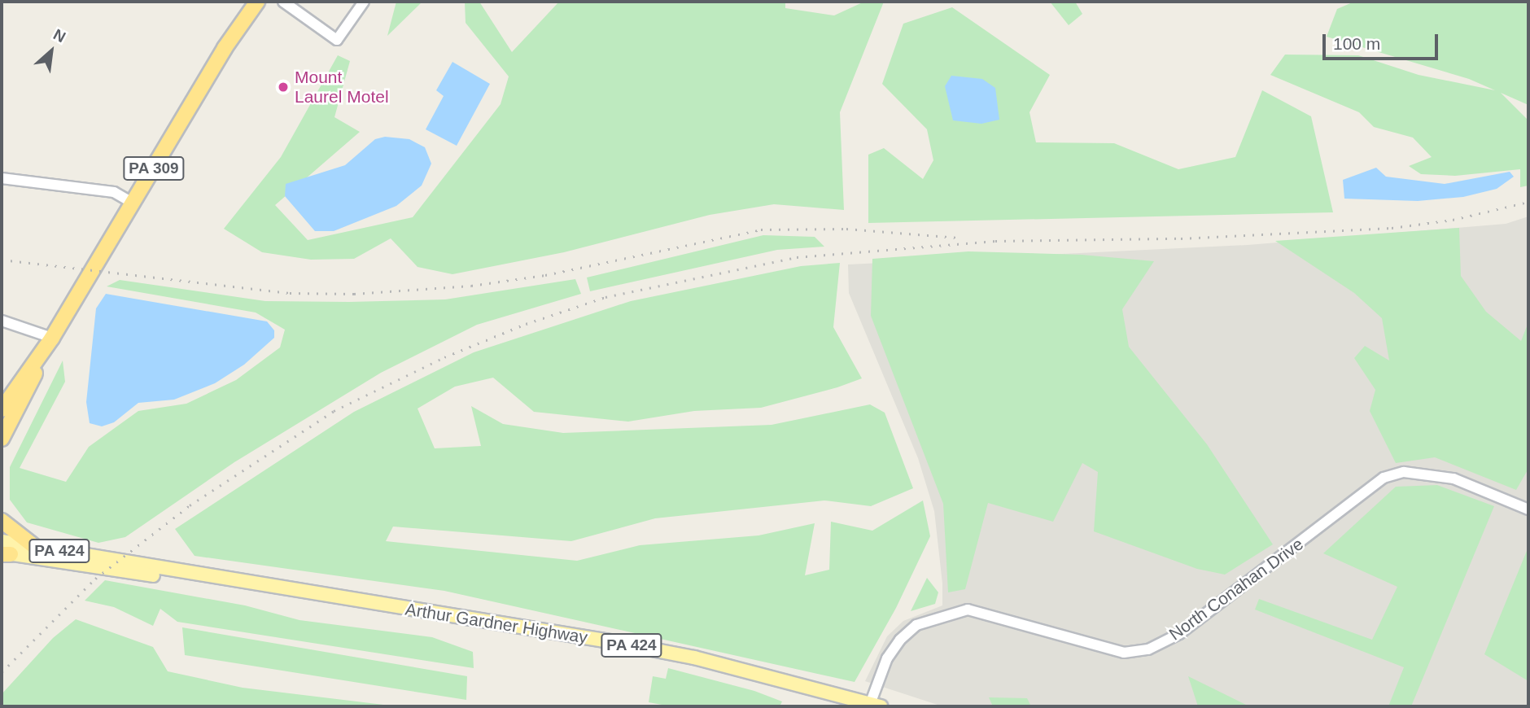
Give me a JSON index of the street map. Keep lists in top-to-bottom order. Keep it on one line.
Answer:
{"streets":{"highway":["PA 309"],"main road":["PA 424","Arthur Gardner Highway"],"street":["North Conahan Drive"]},"crossings":[["North Conahan Drive","Arthur Gardner Highway"]],"places":["Mount Laurel Motel"],"scale_bar":"100 m","north":"top right"}
